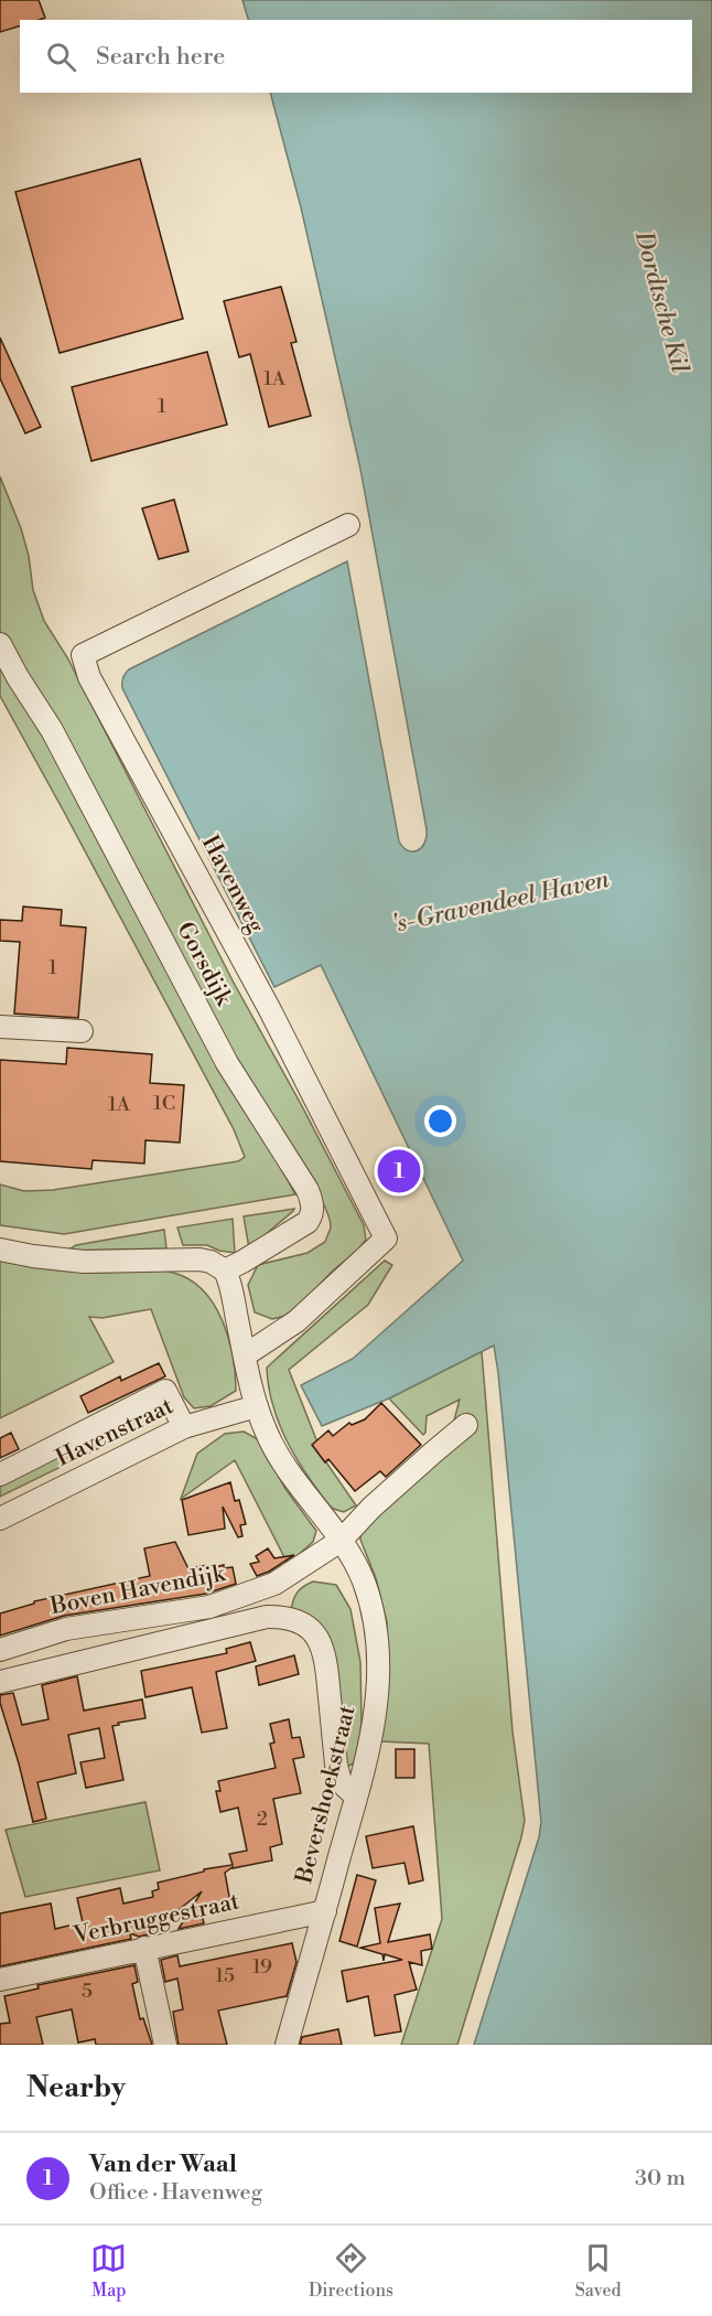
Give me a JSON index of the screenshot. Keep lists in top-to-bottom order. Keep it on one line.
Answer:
{"streets":{"street":["Havenweg","Gorsdijk","Havenstraat","Boven Havendijk","Bevershoekstraat","Verbruggestraat"]},"crossings":[["Havenweg","Bevershoekstraat"],["Gorsdijk","Bevershoekstraat"],["Havenstraat","Bevershoekstraat"],["Boven Havendijk","Bevershoekstraat"],["Bevershoekstraat","Verbruggestraat"]],"water":["Dordtsche Kil","'s-Gravendeel Haven"],"house_numbers":["1A","1","1","1C","1A","2","19","15","5"],"page":{"search":"Search here","pins":"1","heading":"Nearby","list":[{"mark":"1","name":"Van der Waal","note":"Office · Havenweg","value":"30 m"}],"nav":["Map","Directions","Saved"]}}
